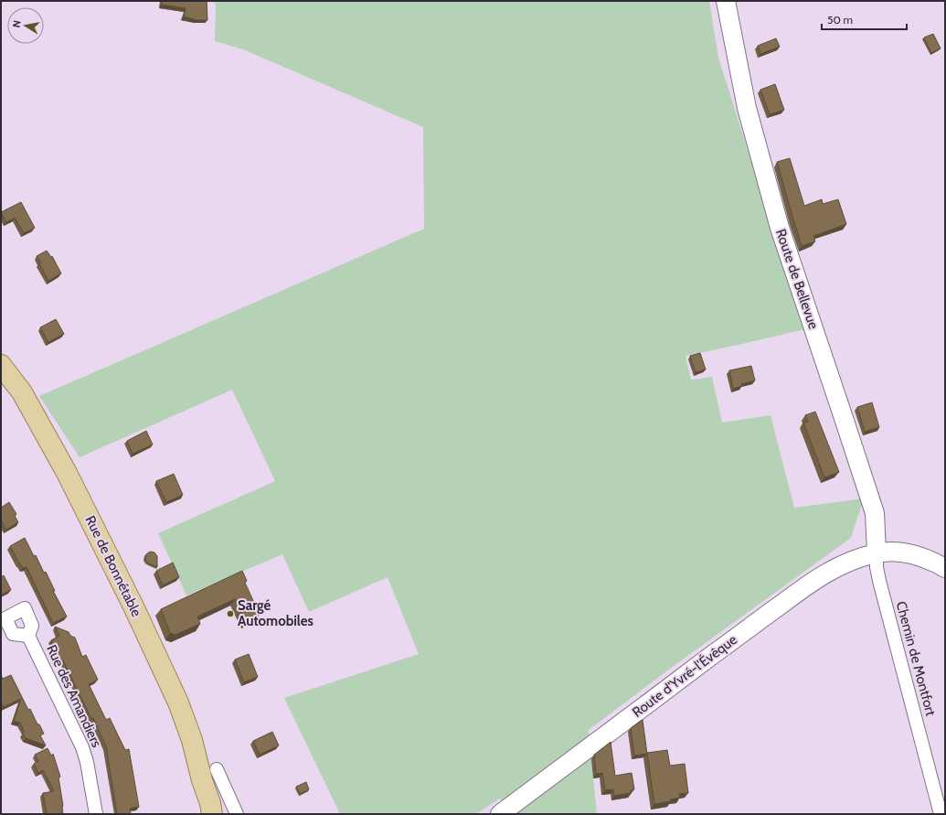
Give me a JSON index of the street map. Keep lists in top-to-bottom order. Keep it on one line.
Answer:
{"streets":{"main road":["Rue de Bonnétable"],"street":["Route de Bellevue","Chemin de Montfort","Route d'Yvré-l'Évêque","Rue des Amandiers"]},"crossings":[["Route de Bellevue","Chemin de Montfort"],["Route de Bellevue","Route d'Yvré-l'Évêque"],["Chemin de Montfort","Route d'Yvré-l'Évêque"]],"places":["Sargé Automobiles"],"scale_bar":"50 m","north":"left"}
